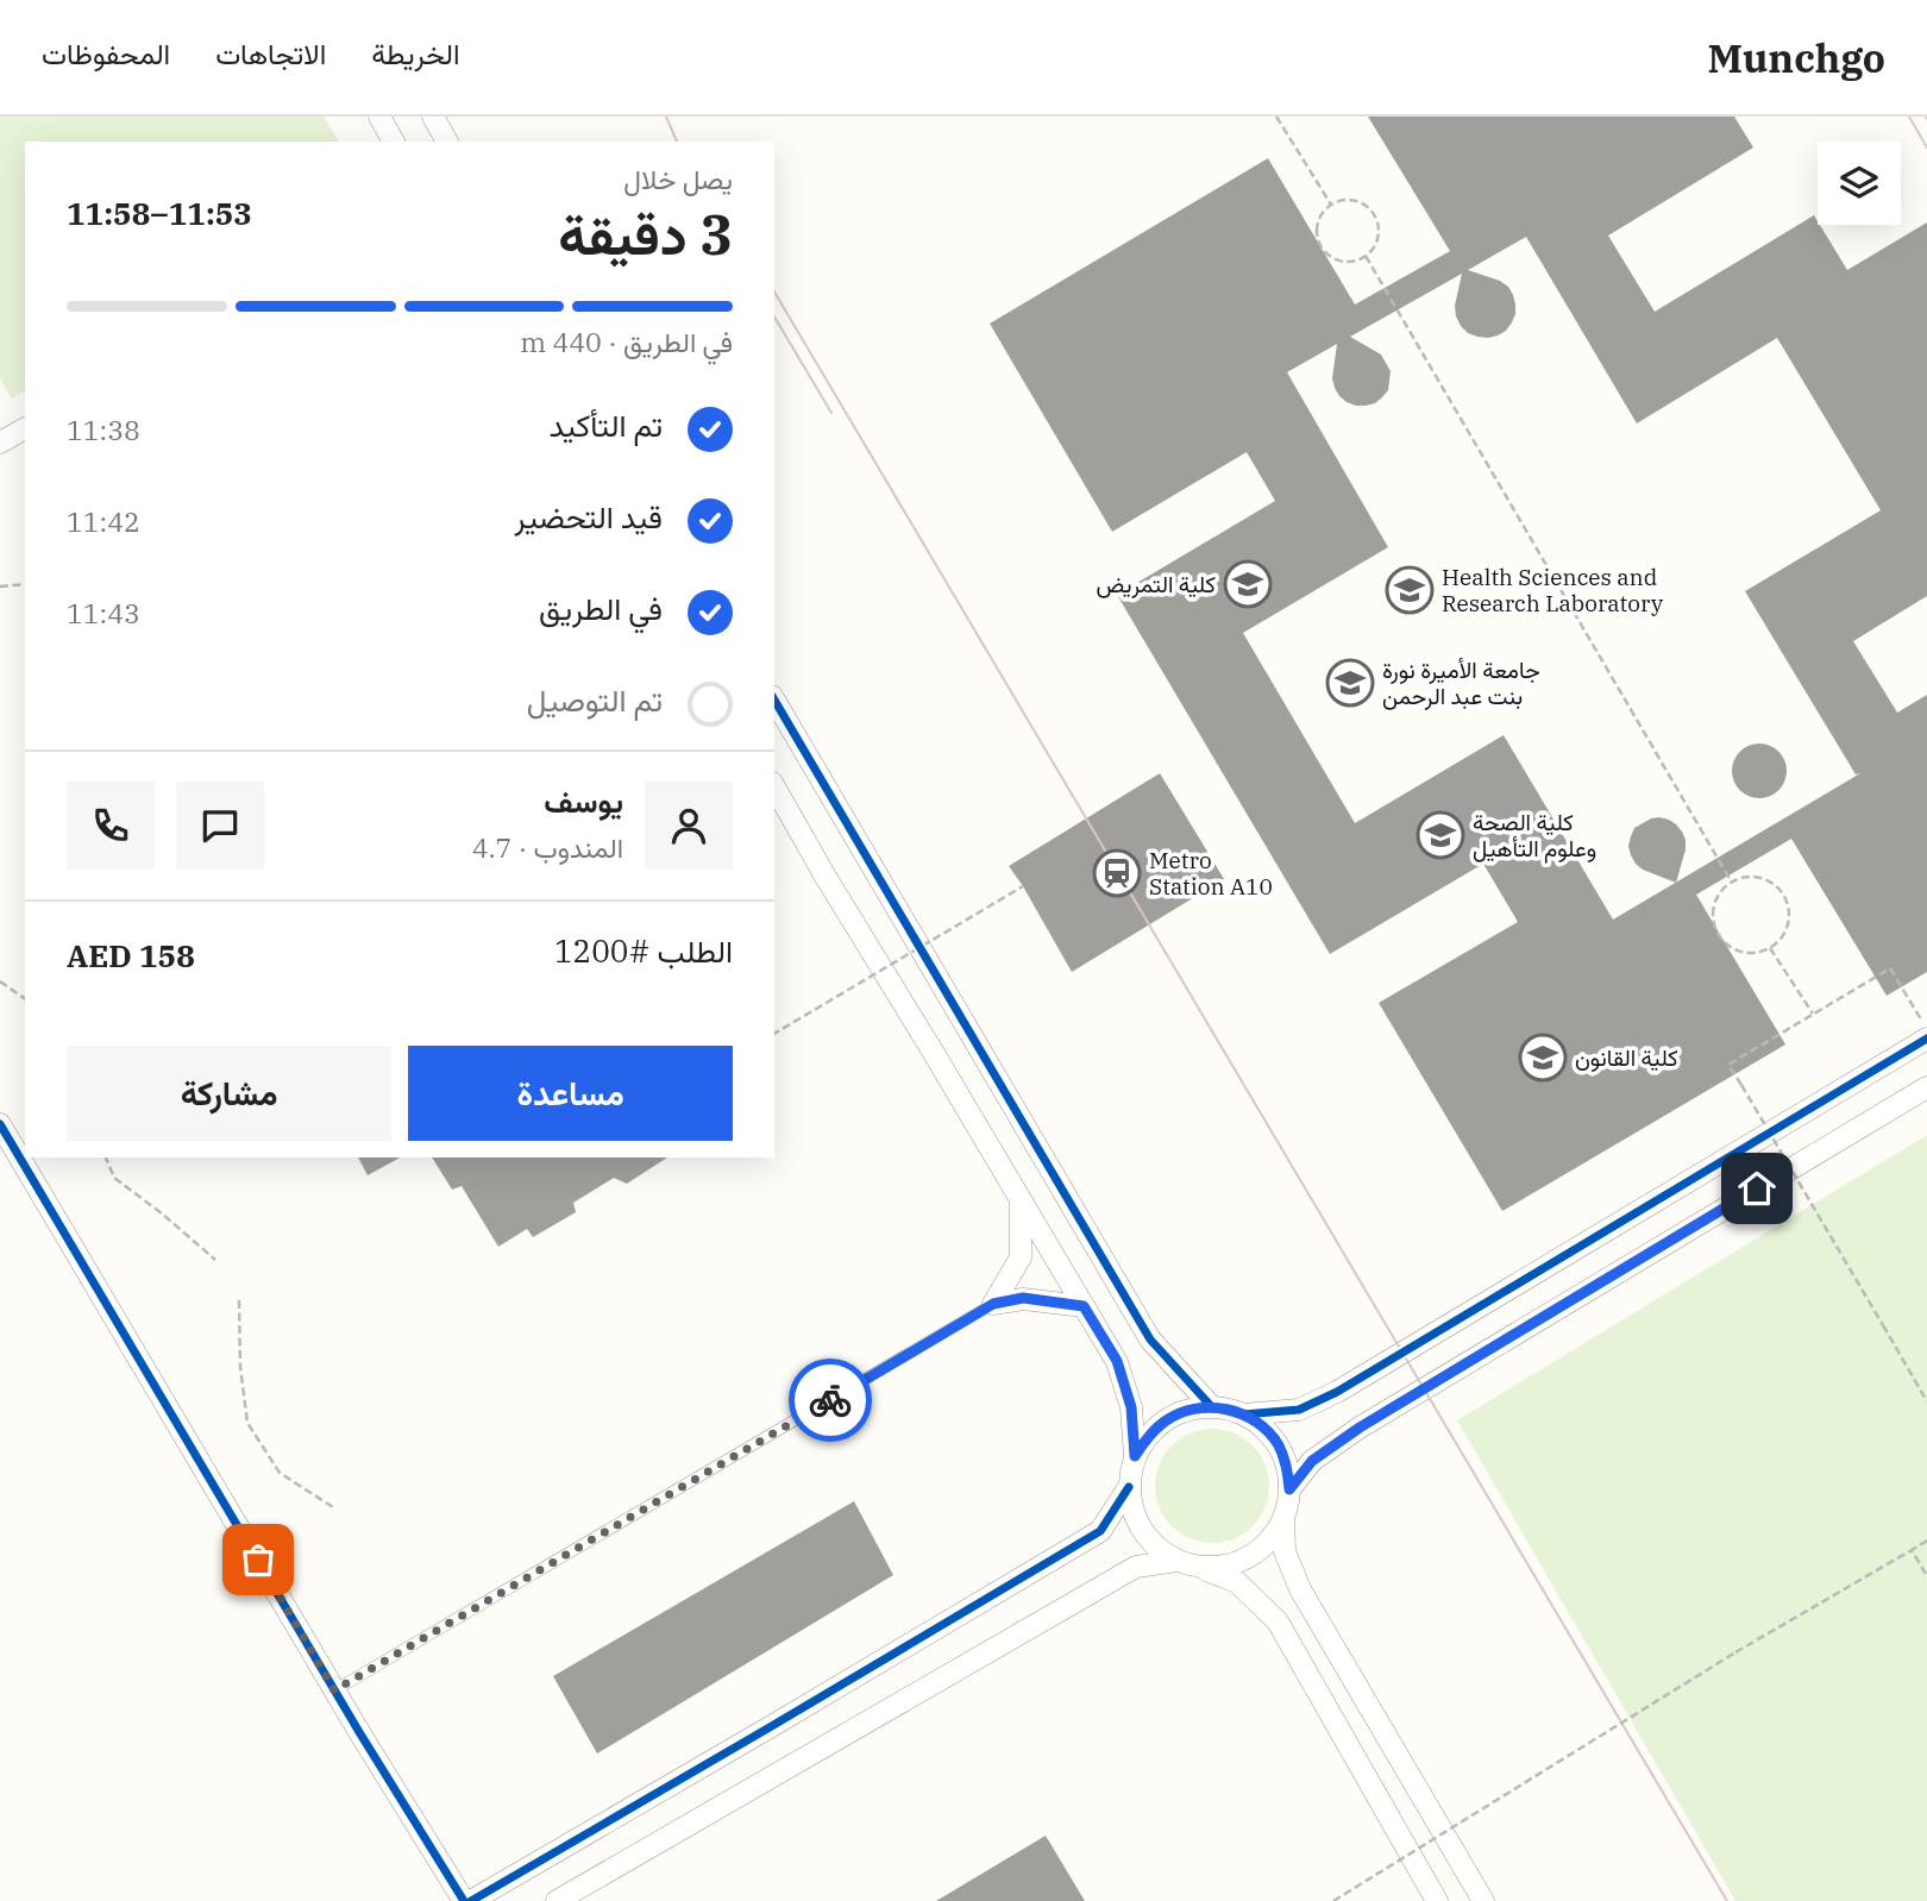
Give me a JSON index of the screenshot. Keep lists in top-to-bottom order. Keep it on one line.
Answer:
{"places":{"school or university":["كلية التمريض","Health Sciences and Research Laboratory","جامعة الأميرة نورة بنت عبد الرحمن","كلية الصحة وعلوم التأهيل","كلية القانون"],"station":["Metro Station A10"]},"page":{"header":"Munchgo","nav":["الخريطة","الاتجاهات","المحفوظات"],"heading":["3 دقيقة","يصل خلال","11:53–11:58"],"panel":["يوسف","المندوب · 4.7","الطلب #1200","AED 158"],"bar":"في الطريق · 440 m","list":[["تم التأكيد","11:38"],["قيد التحضير","11:42"],["في الطريق","11:43"],"تم التوصيل"],"buttons":["مساعدة","مشاركة"]}}
